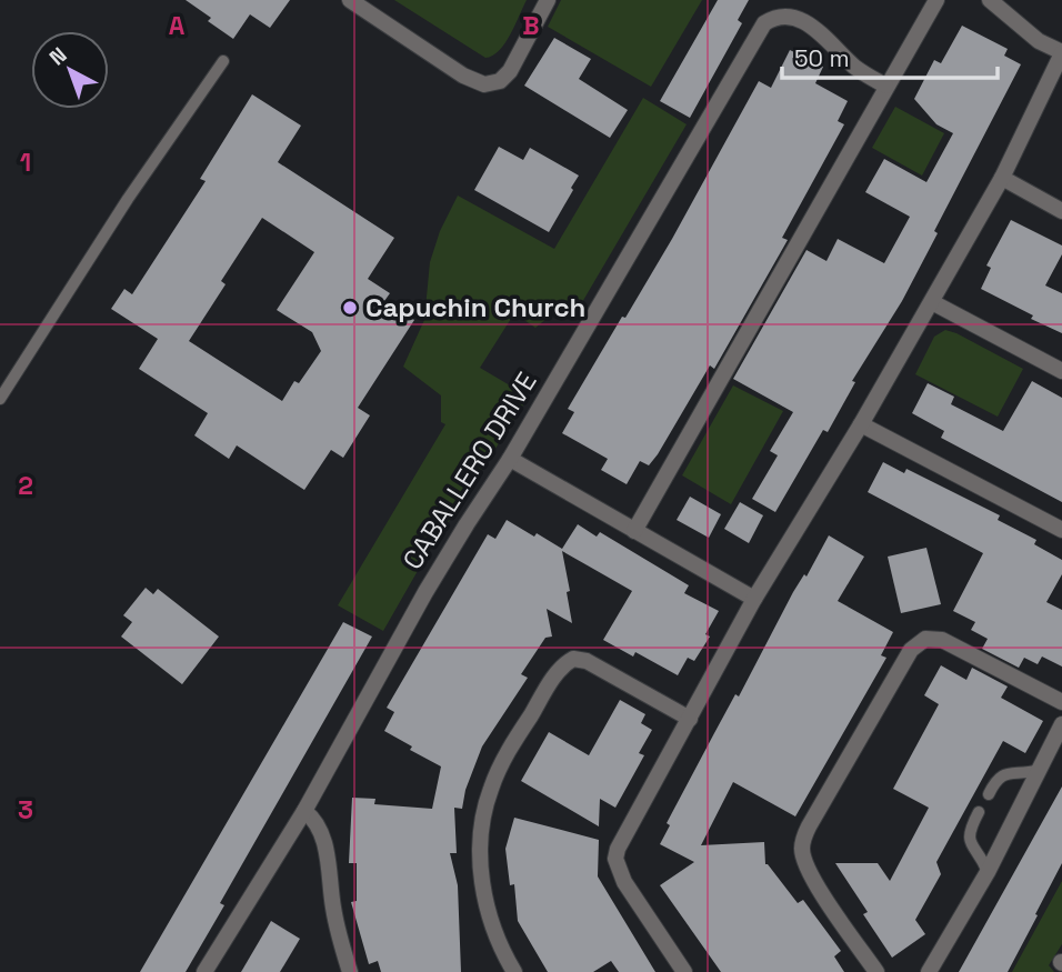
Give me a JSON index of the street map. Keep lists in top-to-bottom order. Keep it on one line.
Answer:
{"streets":{"street":["CABALLERO DRIVE"]},"places":["Capuchin Church"],"scale_bar":"50 m","north":"top left","grid":{"columns":["A","B"],"rows":["1","2","3"]}}
